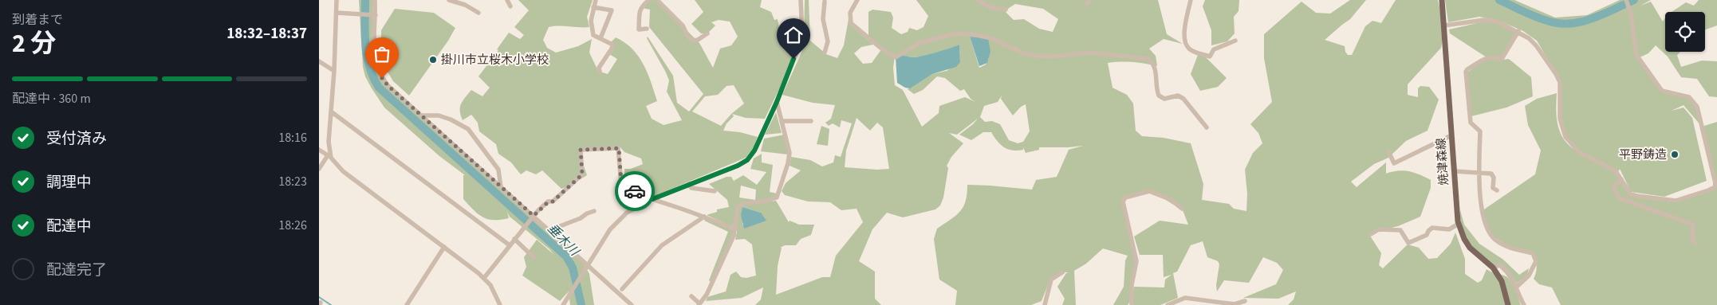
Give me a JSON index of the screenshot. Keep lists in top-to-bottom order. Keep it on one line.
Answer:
{"streets":{"main road":["焼津森線"]},"water":["垂木川"],"places":["掛川市立桜木小学校","平野鋳造"],"page":{"heading":["2 分","到着まで","18:32–18:37"],"bar":"配達中 · 360 m","list":[["受付済み","18:16"],["調理中","18:23"],["配達中","18:26"],"配達完了"]}}
